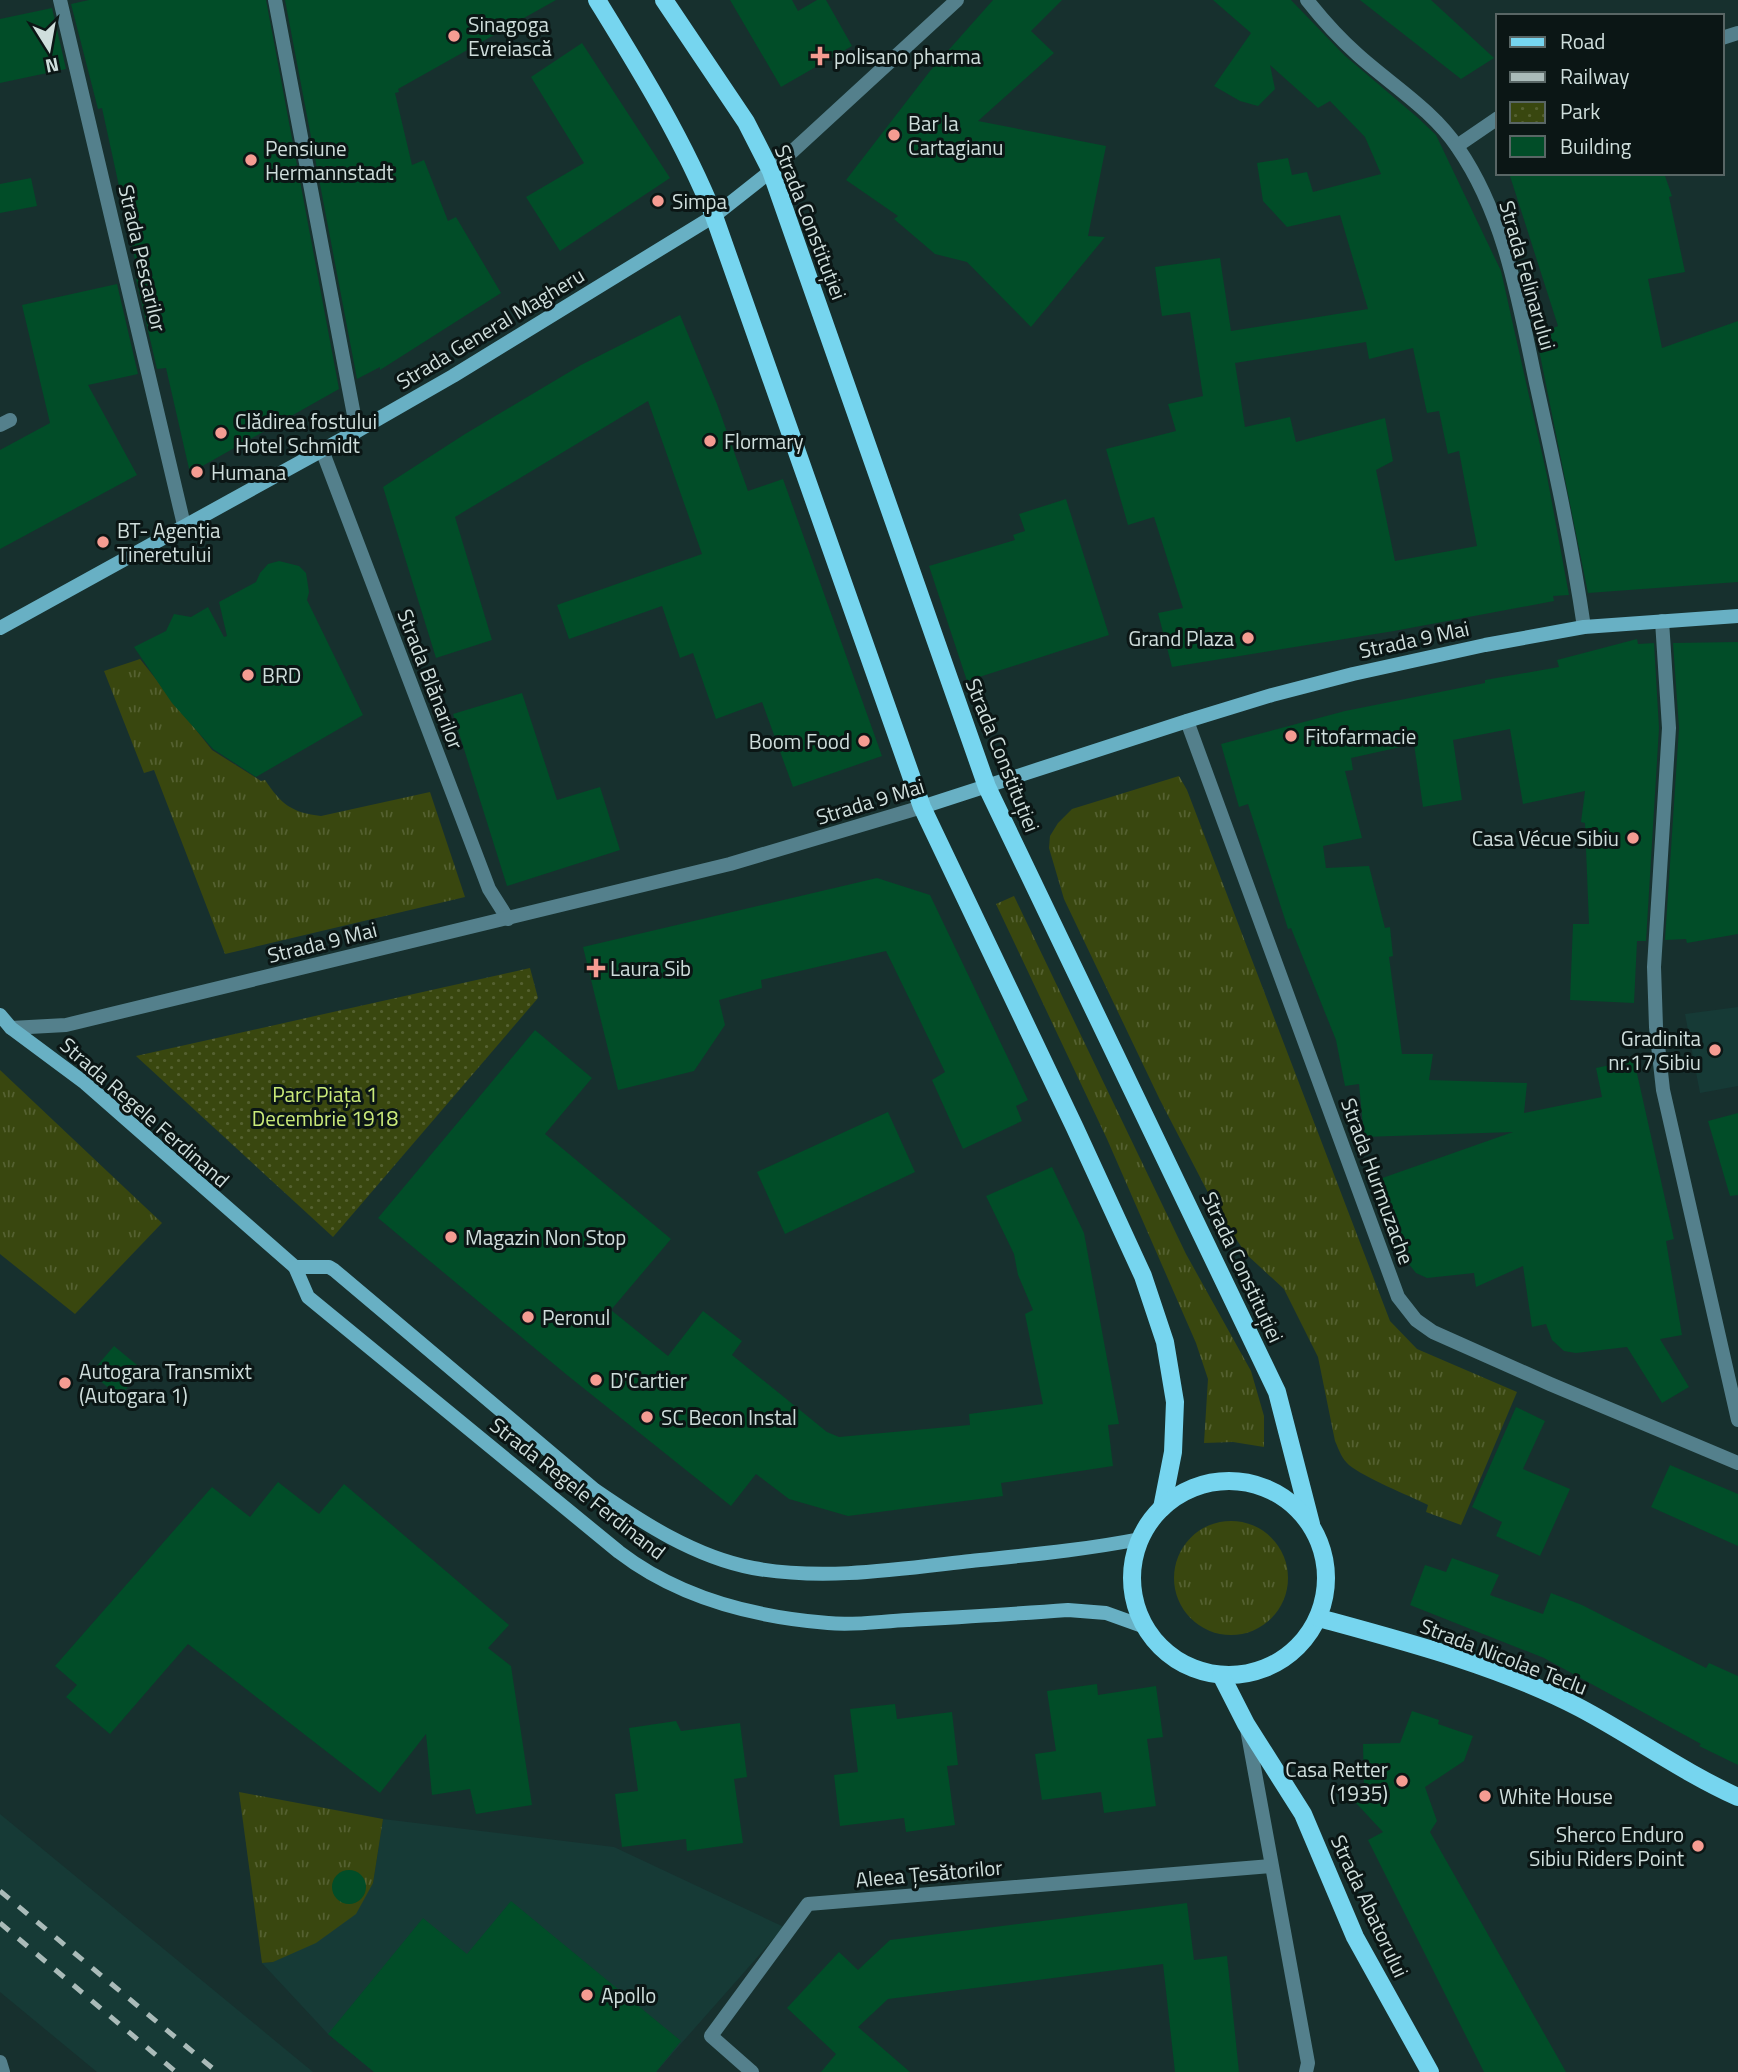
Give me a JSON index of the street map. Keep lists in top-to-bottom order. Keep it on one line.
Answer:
{"streets":{"main road":["Strada Constituției","Strada Nicolae Teclu","Strada Abatorului"],"street":["Strada Pescarilor","Strada Felinarului","Strada General Magheru","Strada 9 Mai","Strada Blănarilor","Strada Regele Ferdinand","Strada Hurmuzache","Aleea Țesătorilor"]},"crossings":[["Strada Constituției","Strada General Magheru"],["Strada Constituției","Strada 9 Mai"],["Strada Constituției","Strada Regele Ferdinand"],["Strada Constituției","Strada Nicolae Teclu"],["Strada Constituției","Strada Abatorului"],["Strada Pescarilor","Strada General Magheru"],["Strada Felinarului","Strada 9 Mai"],["Strada General Magheru","Strada Blănarilor"],["Strada 9 Mai","Strada Blănarilor"],["Strada 9 Mai","Strada Regele Ferdinand"],["Strada 9 Mai","Strada Hurmuzache"],["Strada Regele Ferdinand","Strada Nicolae Teclu"],["Strada Regele Ferdinand","Strada Abatorului"],["Strada Nicolae Teclu","Strada Abatorului"],["Aleea Țesătorilor","Strada Abatorului"]],"parks":["Parc Piața 1 Decembrie 1918"],"places":{"other":["Sinagoga Evreiască","Bar la Cartagianu","Pensiune Hermannstadt","Simpa","Clădirea fostului Hotel Schmidt","Flormary","Humana","BT- Agenția Tineretului","Grand Plaza","BRD","Fitofarmacie","Boom Food","Casa Vécue Sibiu","Gradinita nr.17 Sibiu","Magazin Non Stop","Peronul","D'Cartier","Autogara Transmixt (Autogara 1)","SC Becon Instal","Casa Retter (1935)","White House","Sherco Enduro Sibiu Riders Point","Apollo"],"health":["polisano pharma","Laura Sib"]},"legend":["Road","Railway","Park","Building"],"north":"bottom"}
